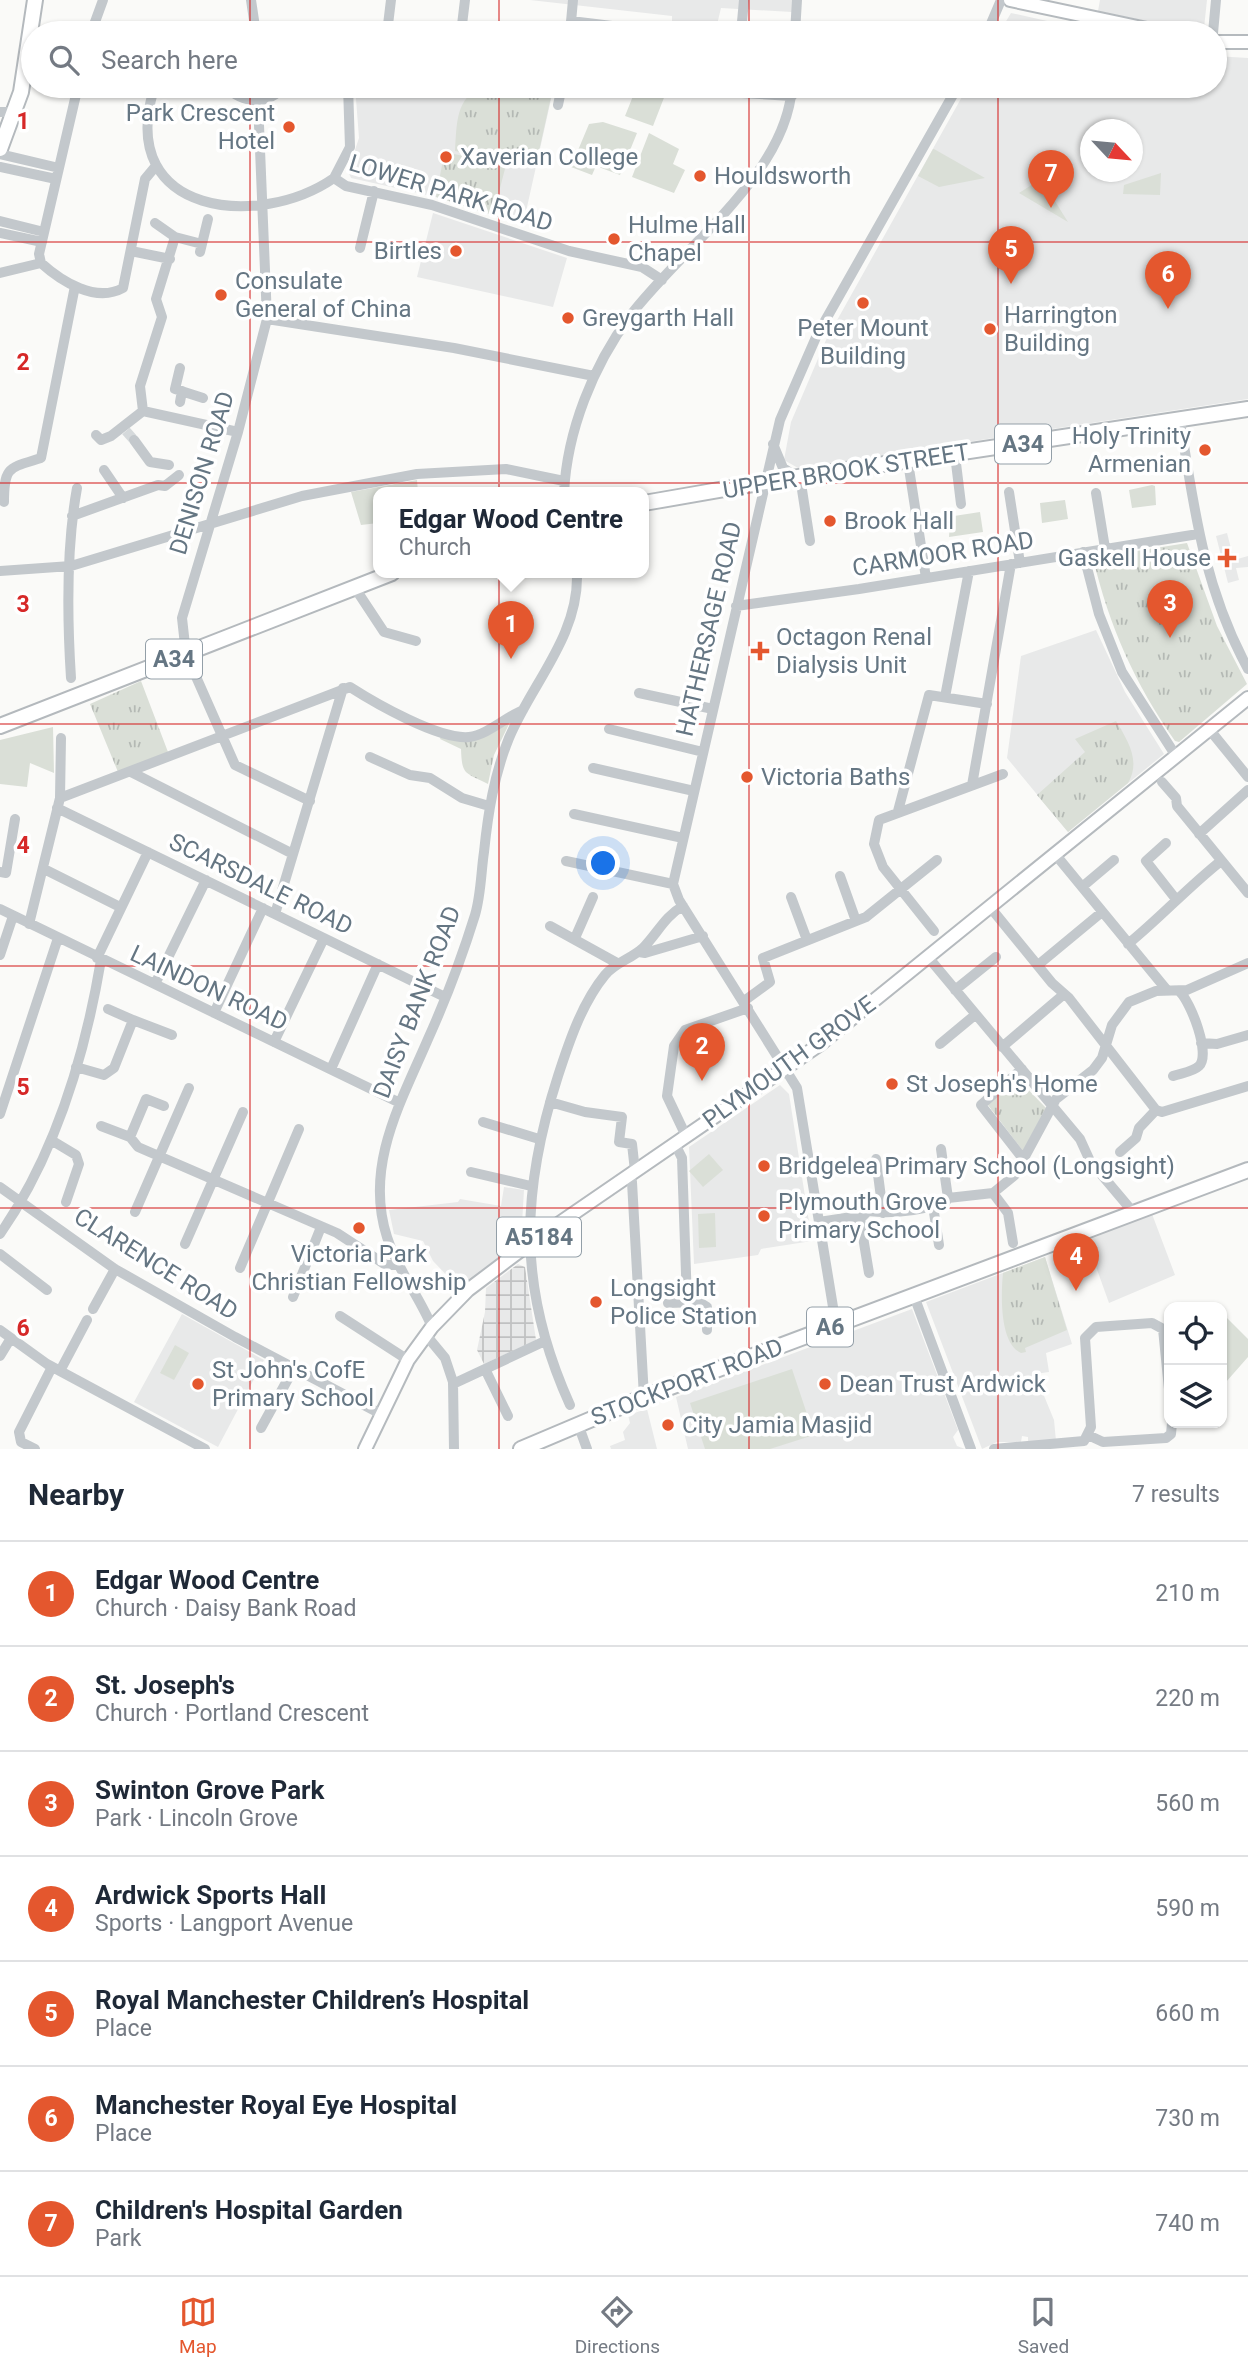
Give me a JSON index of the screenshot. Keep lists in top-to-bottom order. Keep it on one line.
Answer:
{"streets":{"highway":["A34","UPPER BROOK STREET","A6","STOCKPORT ROAD"],"main road":["PLYMOUTH GROVE","A5184"],"street":["LOWER PARK ROAD","DENISON ROAD","CARMOOR ROAD","HATHERSAGE ROAD","SCARSDALE ROAD","LAINDON ROAD","DAISY BANK ROAD","CLARENCE ROAD"]},"crossings":[["LOWER PARK ROAD","DENISON ROAD"],["A34","DENISON ROAD"],["UPPER BROOK STREET","HATHERSAGE ROAD"],["CARMOOR ROAD","HATHERSAGE ROAD"],["SCARSDALE ROAD","DAISY BANK ROAD"],["LAINDON ROAD","DAISY BANK ROAD"],["DAISY BANK ROAD","PLYMOUTH GROVE"],["PLYMOUTH GROVE","CLARENCE ROAD"]],"places":{"other":["Park Crescent Hotel","Xaverian College","Houldsworth","Hulme Hall Chapel","Birtles","Consulate General of China","Peter Mount Building","Greygarth Hall","Harrington Building","Holy Trinity Armenian","Brook Hall","Victoria Baths","St Joseph's Home","Bridgelea Primary School (Longsight)","Plymouth Grove Primary School","Victoria Park Christian Fellowship","Longsight Police Station","St John's CofE Primary School","Dean Trust Ardwick","City Jamia Masjid"],"health":["Gaskell House","Octagon Renal Dialysis Unit"]},"north":"bottom right","page":{"search":"Search here","pins":["7","5","6","3","1","2","4"],"popup":["Edgar Wood Centre","Church"],"heading":["Nearby","7 results"],"list":[{"mark":"1","name":"Edgar Wood Centre","note":"Church · Daisy Bank Road","value":"210 m"},{"mark":"2","name":"St. Joseph's","note":"Church · Portland Crescent","value":"220 m"},{"mark":"3","name":"Swinton Grove Park","note":"Park · Lincoln Grove","value":"560 m"},{"mark":"4","name":"Ardwick Sports Hall","note":"Sports · Langport Avenue","value":"590 m"},{"mark":"5","name":"Royal Manchester Children’s Hospital","note":"Place","value":"660 m"},{"mark":"6","name":"Manchester Royal Eye Hospital","note":"Place","value":"730 m"},{"mark":"7","name":"Children's Hospital Garden","note":"Park","value":"740 m"}],"nav":["Map","Directions","Saved"]},"grid":{"rows":["1","2","3","4","5","6"]}}
